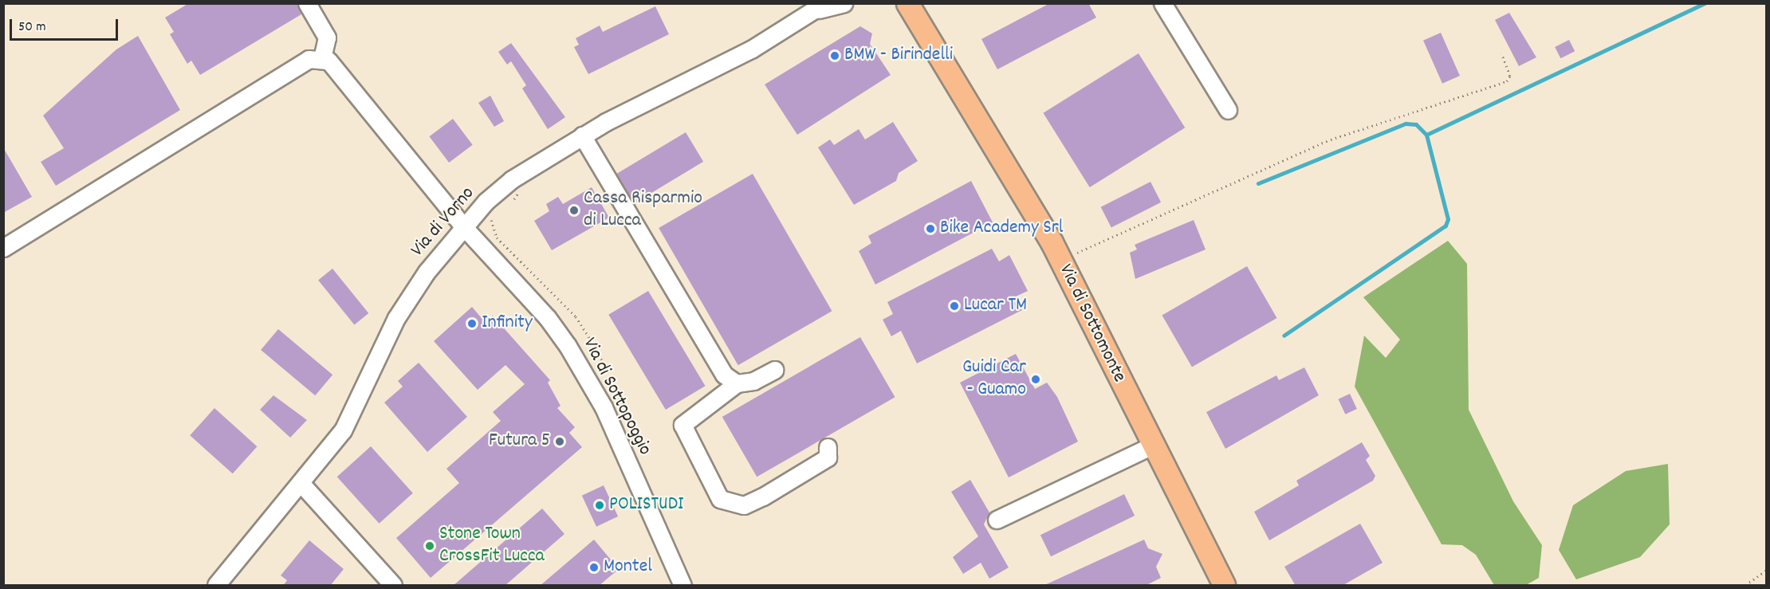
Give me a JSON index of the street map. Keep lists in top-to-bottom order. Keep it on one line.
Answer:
{"streets":{"main road":["Via di Sottomonte"],"street":["Via di Vorno","Via di Sottopoggio"]},"crossings":[["Via di Vorno","Via di Sottopoggio"]],"places":["BMW - Birindelli","Cassa Risparmio di Lucca","Bike Academy Srl","Lucar TM","Infinity","Guidi Car - Guamo","Futura 5","POLISTUDI","Stone Town CrossFit Lucca","Montel"],"scale_bar":"50 m"}
